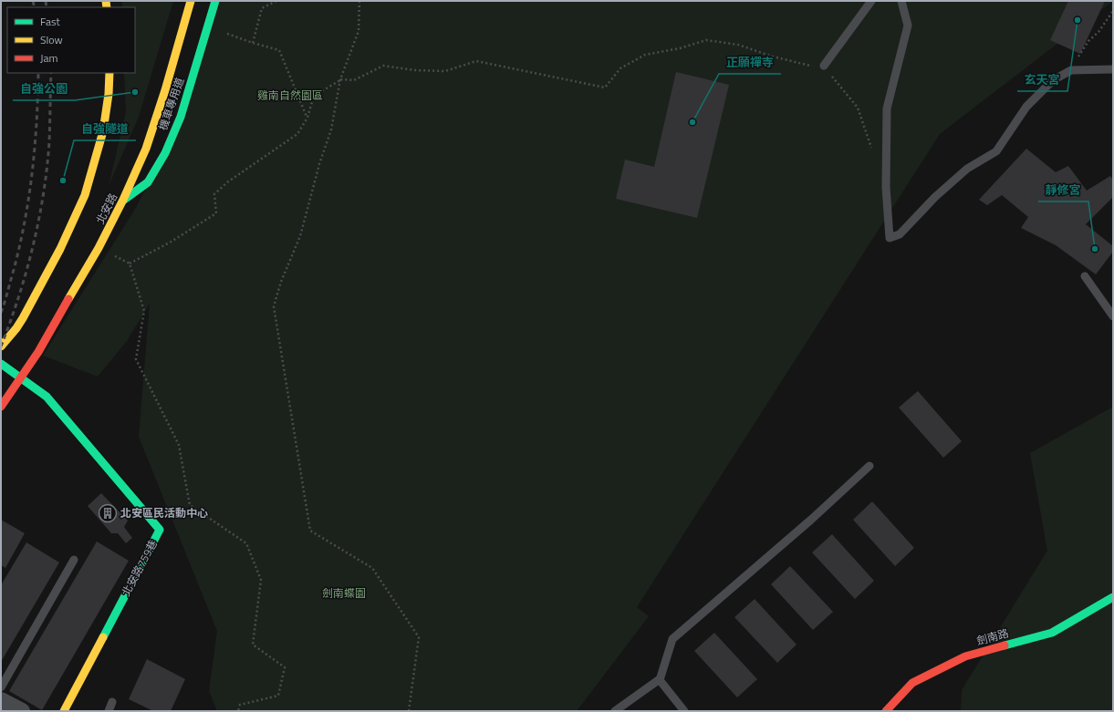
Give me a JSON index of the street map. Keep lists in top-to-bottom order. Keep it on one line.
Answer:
{"streets":{"street":["機車專用道","北安路","北安路759巷","劍南路"]},"crossings":[["機車專用道","北安路"],["北安路","北安路759巷"]],"parks":["雞南自然園區","劍南蝶園"],"places":{"other":["玄天宮","自強公園","正願禪寺","自強隧道","靜修宮"],"building":["北安區民活動中心"]},"legend":["Fast","Slow","Jam"]}
